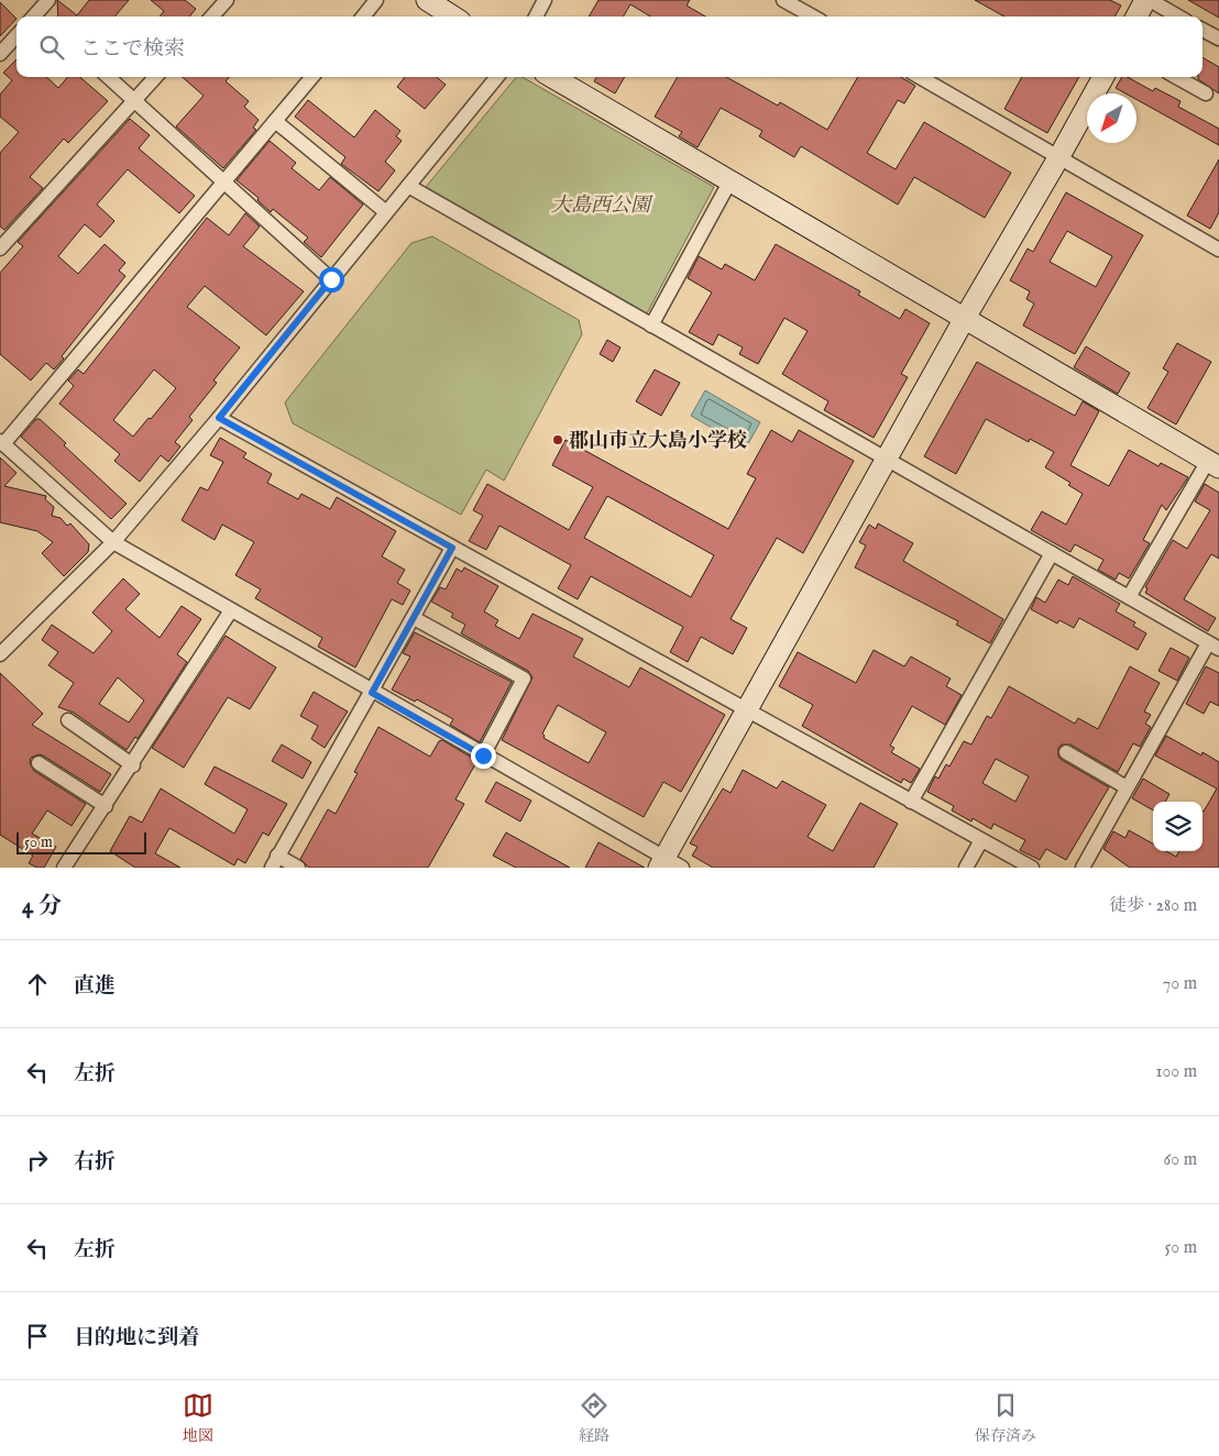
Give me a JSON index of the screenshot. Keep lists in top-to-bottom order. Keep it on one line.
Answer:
{"parks":["大島西公園"],"places":["郡山市立大島小学校"],"scale_bar":"50 m","north":"bottom left","page":{"search":"ここで検索","scale":"50 m","heading":["4 分","徒歩 · 280 m"],"list":[["直進","70 m"],["左折","100 m"],["右折","60 m"],["左折","50 m"],"目的地に到着"],"nav":["地図","経路","保存済み"]}}
